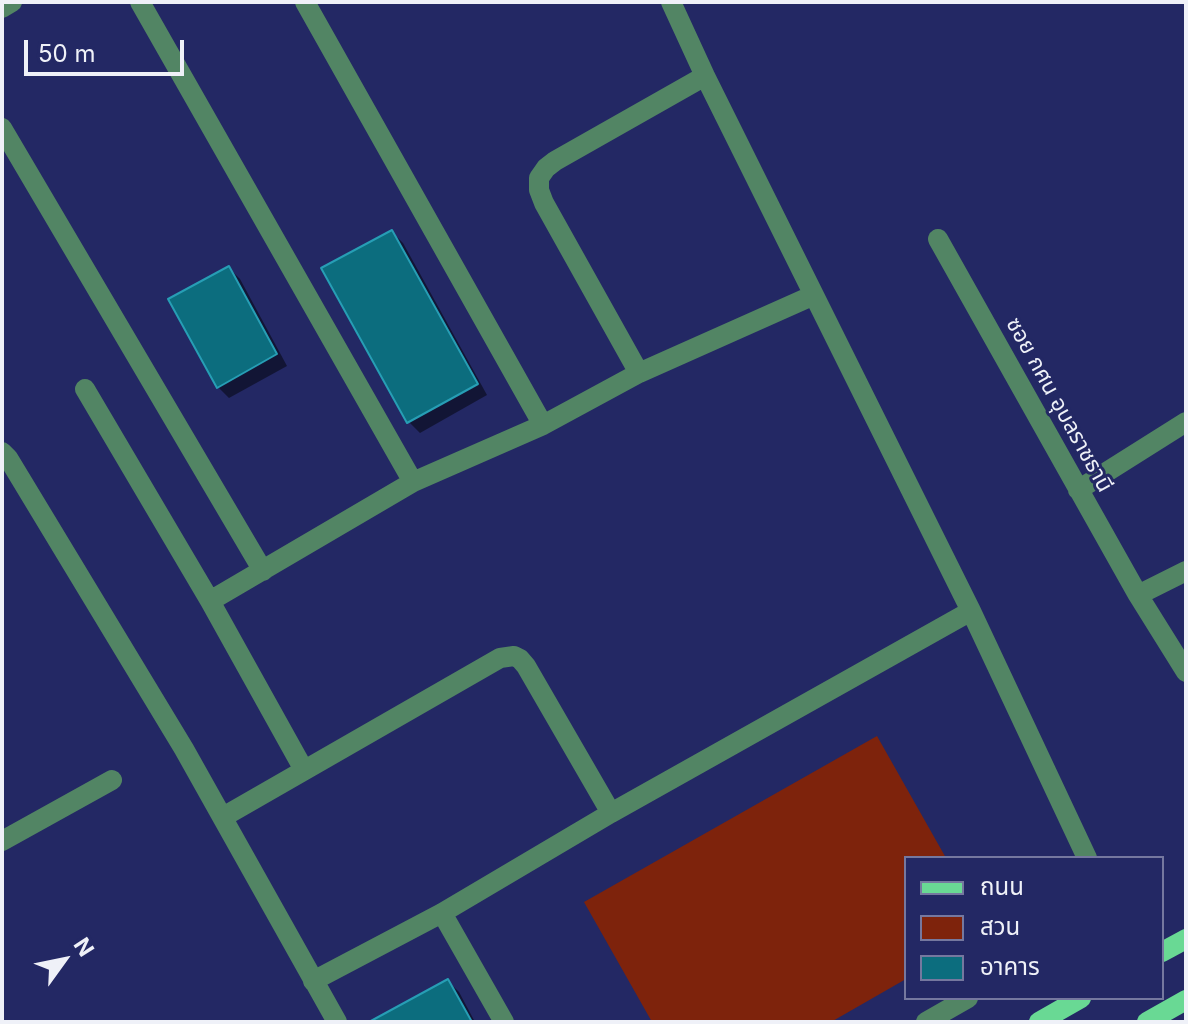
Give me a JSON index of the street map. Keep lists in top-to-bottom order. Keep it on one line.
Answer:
{"streets":{"street":["ซอย กศน อุบลราชธานี"]},"legend":["ถนน","สวน","อาคาร"],"scale_bar":"50 m","north":"top right"}
